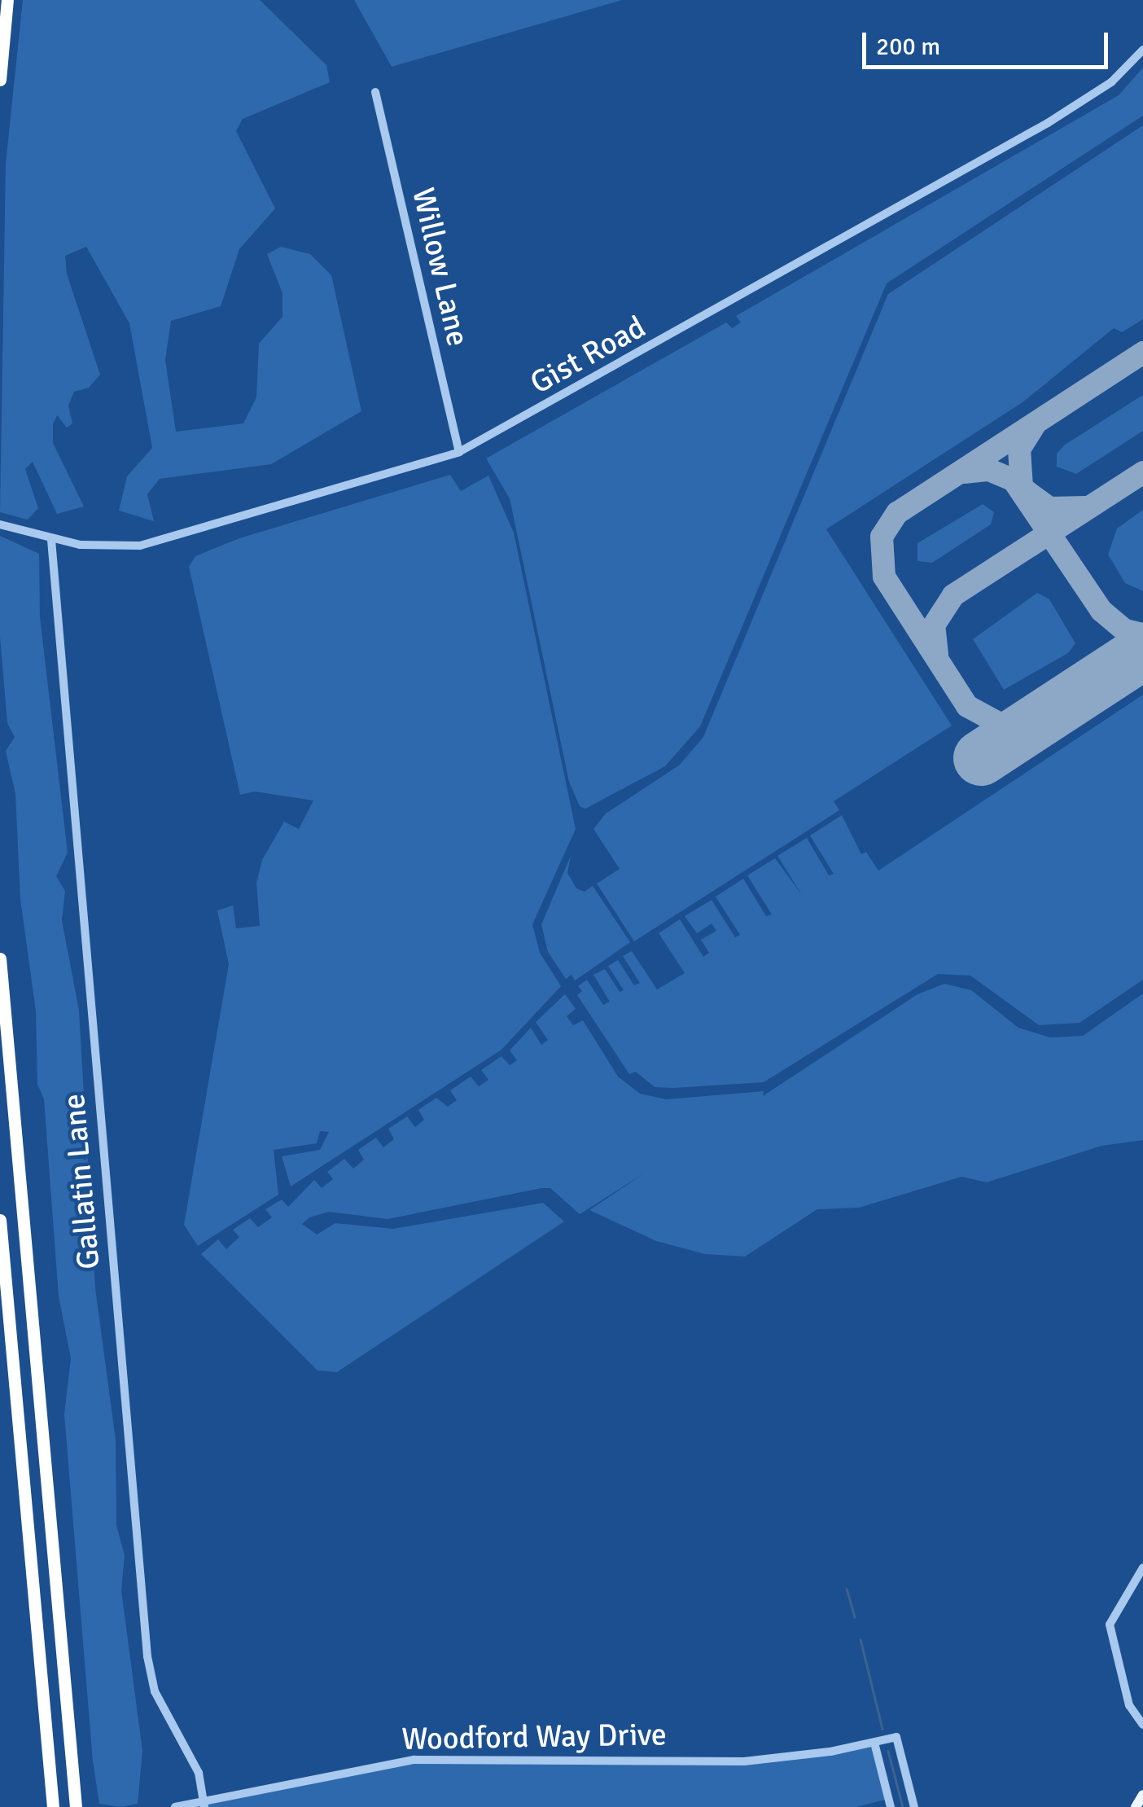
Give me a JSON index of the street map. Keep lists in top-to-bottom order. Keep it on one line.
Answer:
{"streets":{"street":["Willow Lane","Gist Road","Gallatin Lane","Woodford Way Drive"]},"crossings":[["Willow Lane","Gist Road"],["Gist Road","Gallatin Lane"],["Gallatin Lane","Woodford Way Drive"]],"scale_bar":"200 m"}
